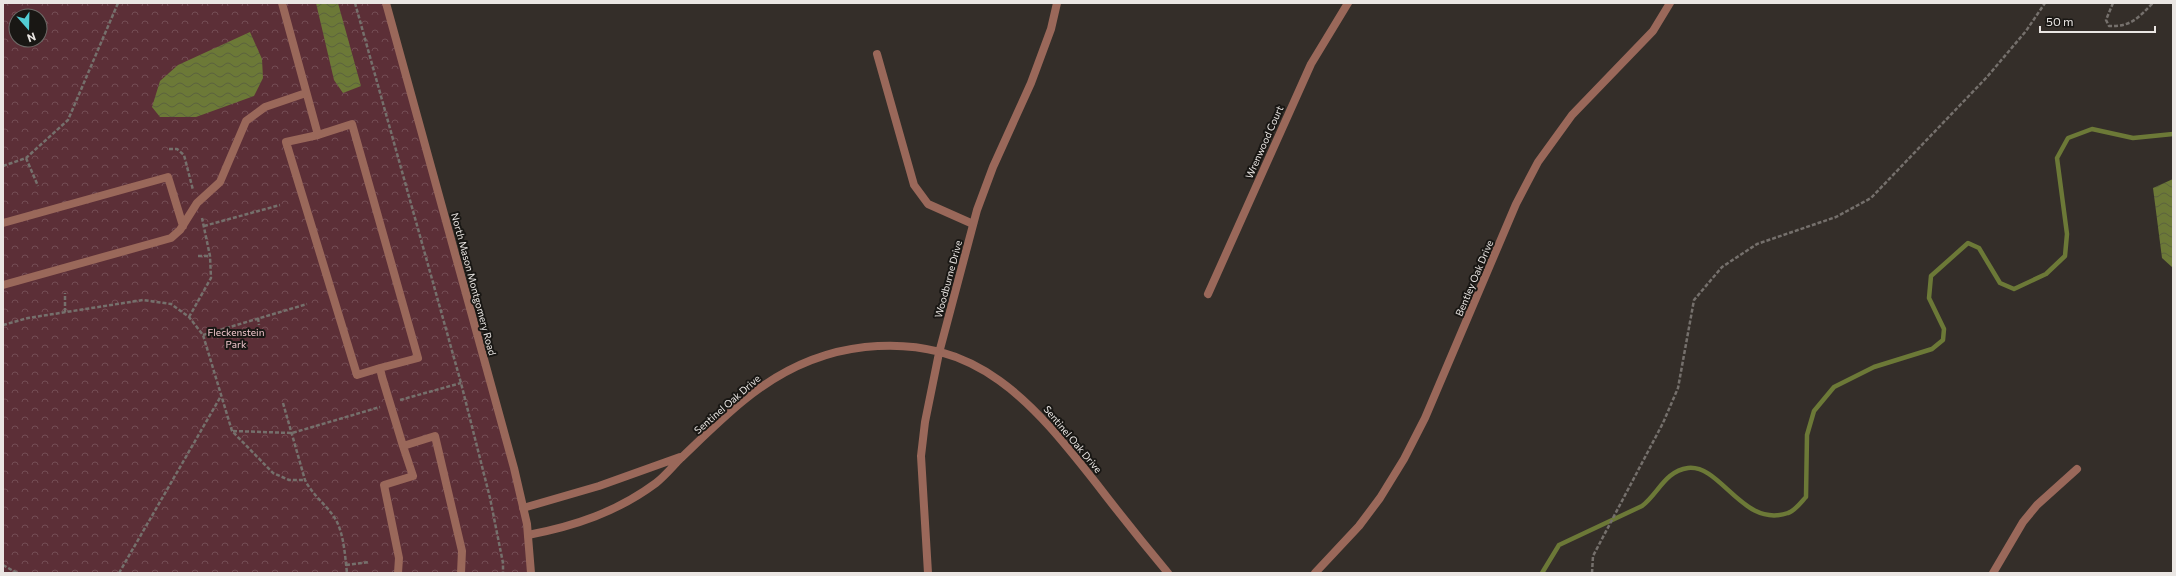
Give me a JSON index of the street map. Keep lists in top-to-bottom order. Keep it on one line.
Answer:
{"streets":{"street":["Wrenwood Court","Bentley Oak Drive","Woodburne Drive","North Mason Montgomery Road","Sentinel Oak Drive"]},"crossings":[["Woodburne Drive","Sentinel Oak Drive"],["North Mason Montgomery Road","Sentinel Oak Drive"]],"parks":["Fleckenstein Park"],"scale_bar":"50 m","north":"bottom"}
